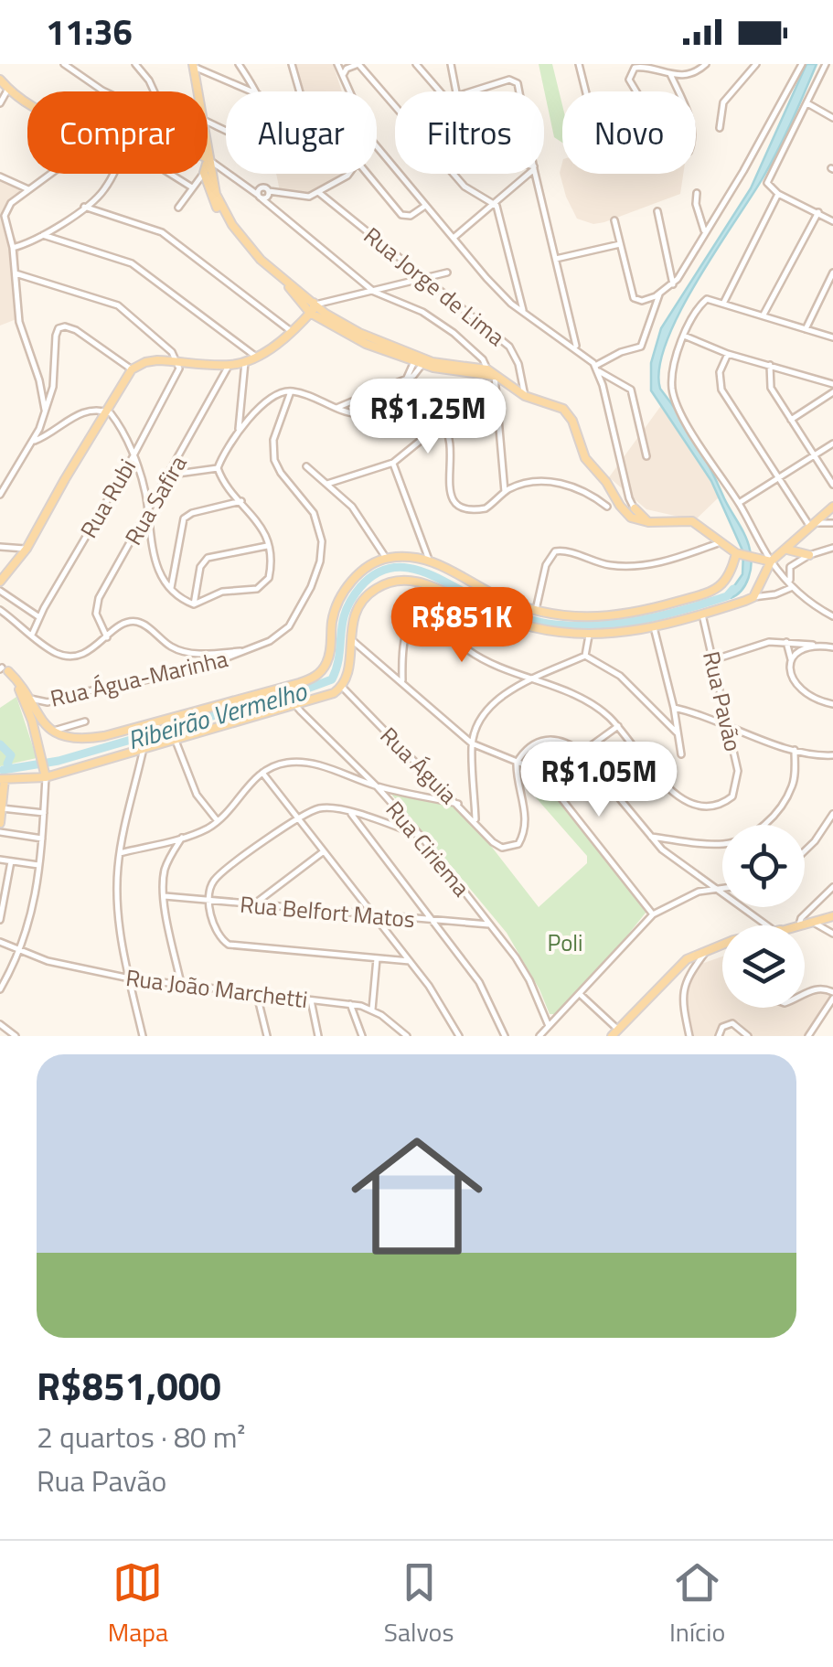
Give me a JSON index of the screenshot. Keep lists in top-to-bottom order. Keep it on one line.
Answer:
{"streets":{"main road":["Rua Água-Marinha"],"street":["Rua Jorge de Lima","Rua Rubi","Rua Safira","Rua Pavão","Rua Águia","Rua Ciriema","Rua Belfort Matos","Rua João Marchetti"]},"crossings":[["Rua Ciriema","Rua Belfort Matos"]],"water":["Ribeirão Vermelho"],"parks":["Poli"],"page":{"status":"11:36","chip":["Comprar","Alugar","Filtros","Novo"],"price":["R$1.25M","R$851K","R$1.05M"],"list":[{"name":"R$851,000","note":"2 quartos · 80 m² · Rua Pavão"}],"tabs":["Mapa","Salvos","Início"]}}
